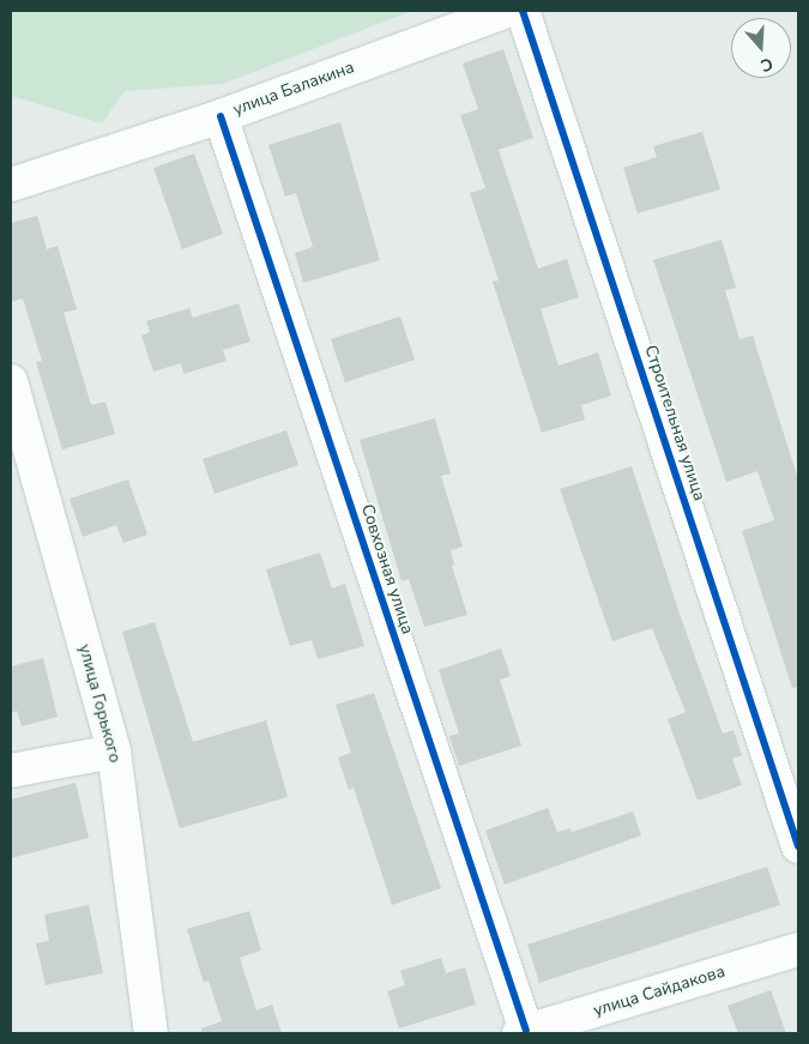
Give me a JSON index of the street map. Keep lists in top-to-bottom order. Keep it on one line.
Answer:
{"streets":{"street":["улица Балакина","Строительная улица","Совхозная улица","улица Горького","улица Сайдакова"]},"crossings":[["улица Балакина","Совхозная улица"],["Совхозная улица","улица Сайдакова"]],"north":"bottom"}
